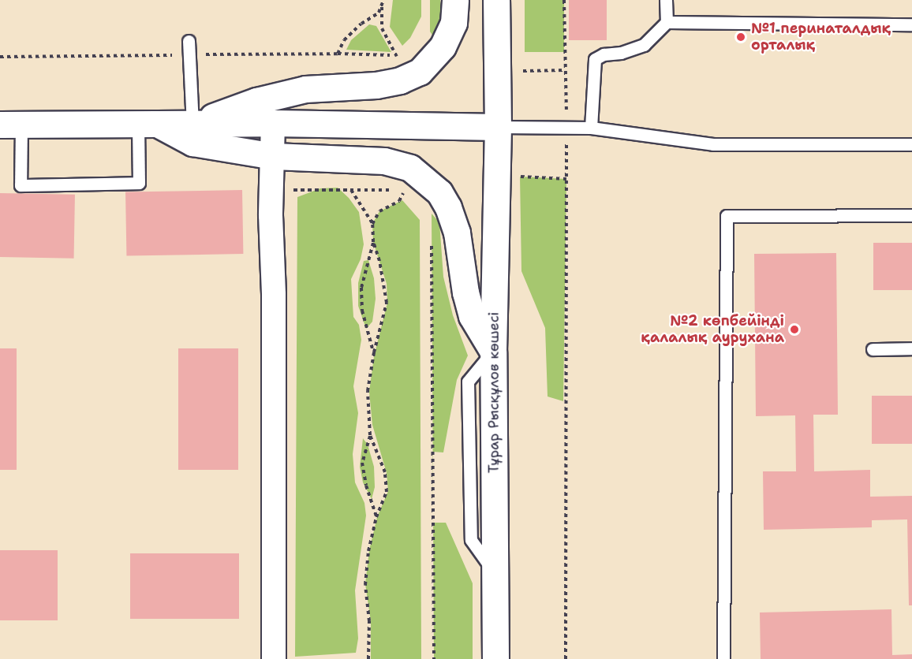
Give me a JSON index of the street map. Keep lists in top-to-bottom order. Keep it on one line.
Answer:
{"streets":{"street":["Тұрар Рысқұлов көшесі"]},"places":["№1 перинаталдық орталық","№2 көпбейінді қалалық аурухана"]}
